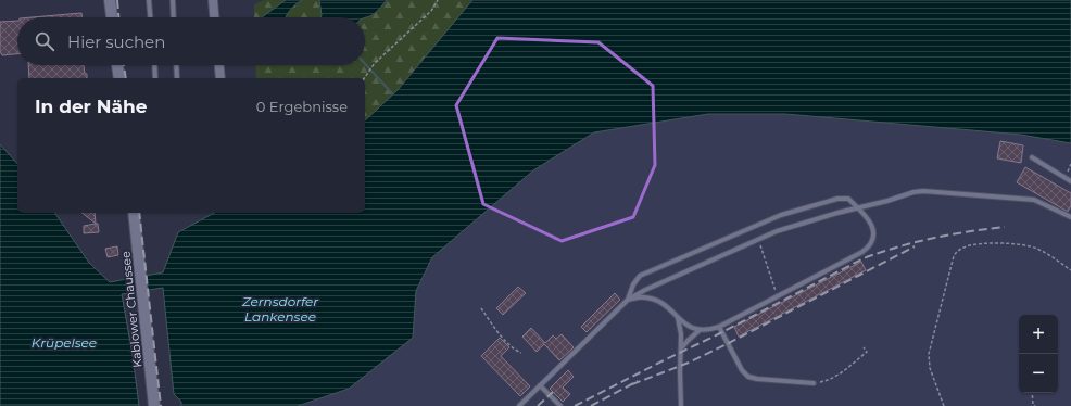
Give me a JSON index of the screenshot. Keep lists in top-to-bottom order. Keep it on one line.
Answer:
{"streets":{"street":["Kablower Chaussee"]},"water":["Zernsdorfer Lankensee","Krüpelsee"],"page":{"search":"Hier suchen","heading":["In der Nähe","0 Ergebnisse"],"map_buttons":["+","−"]}}
